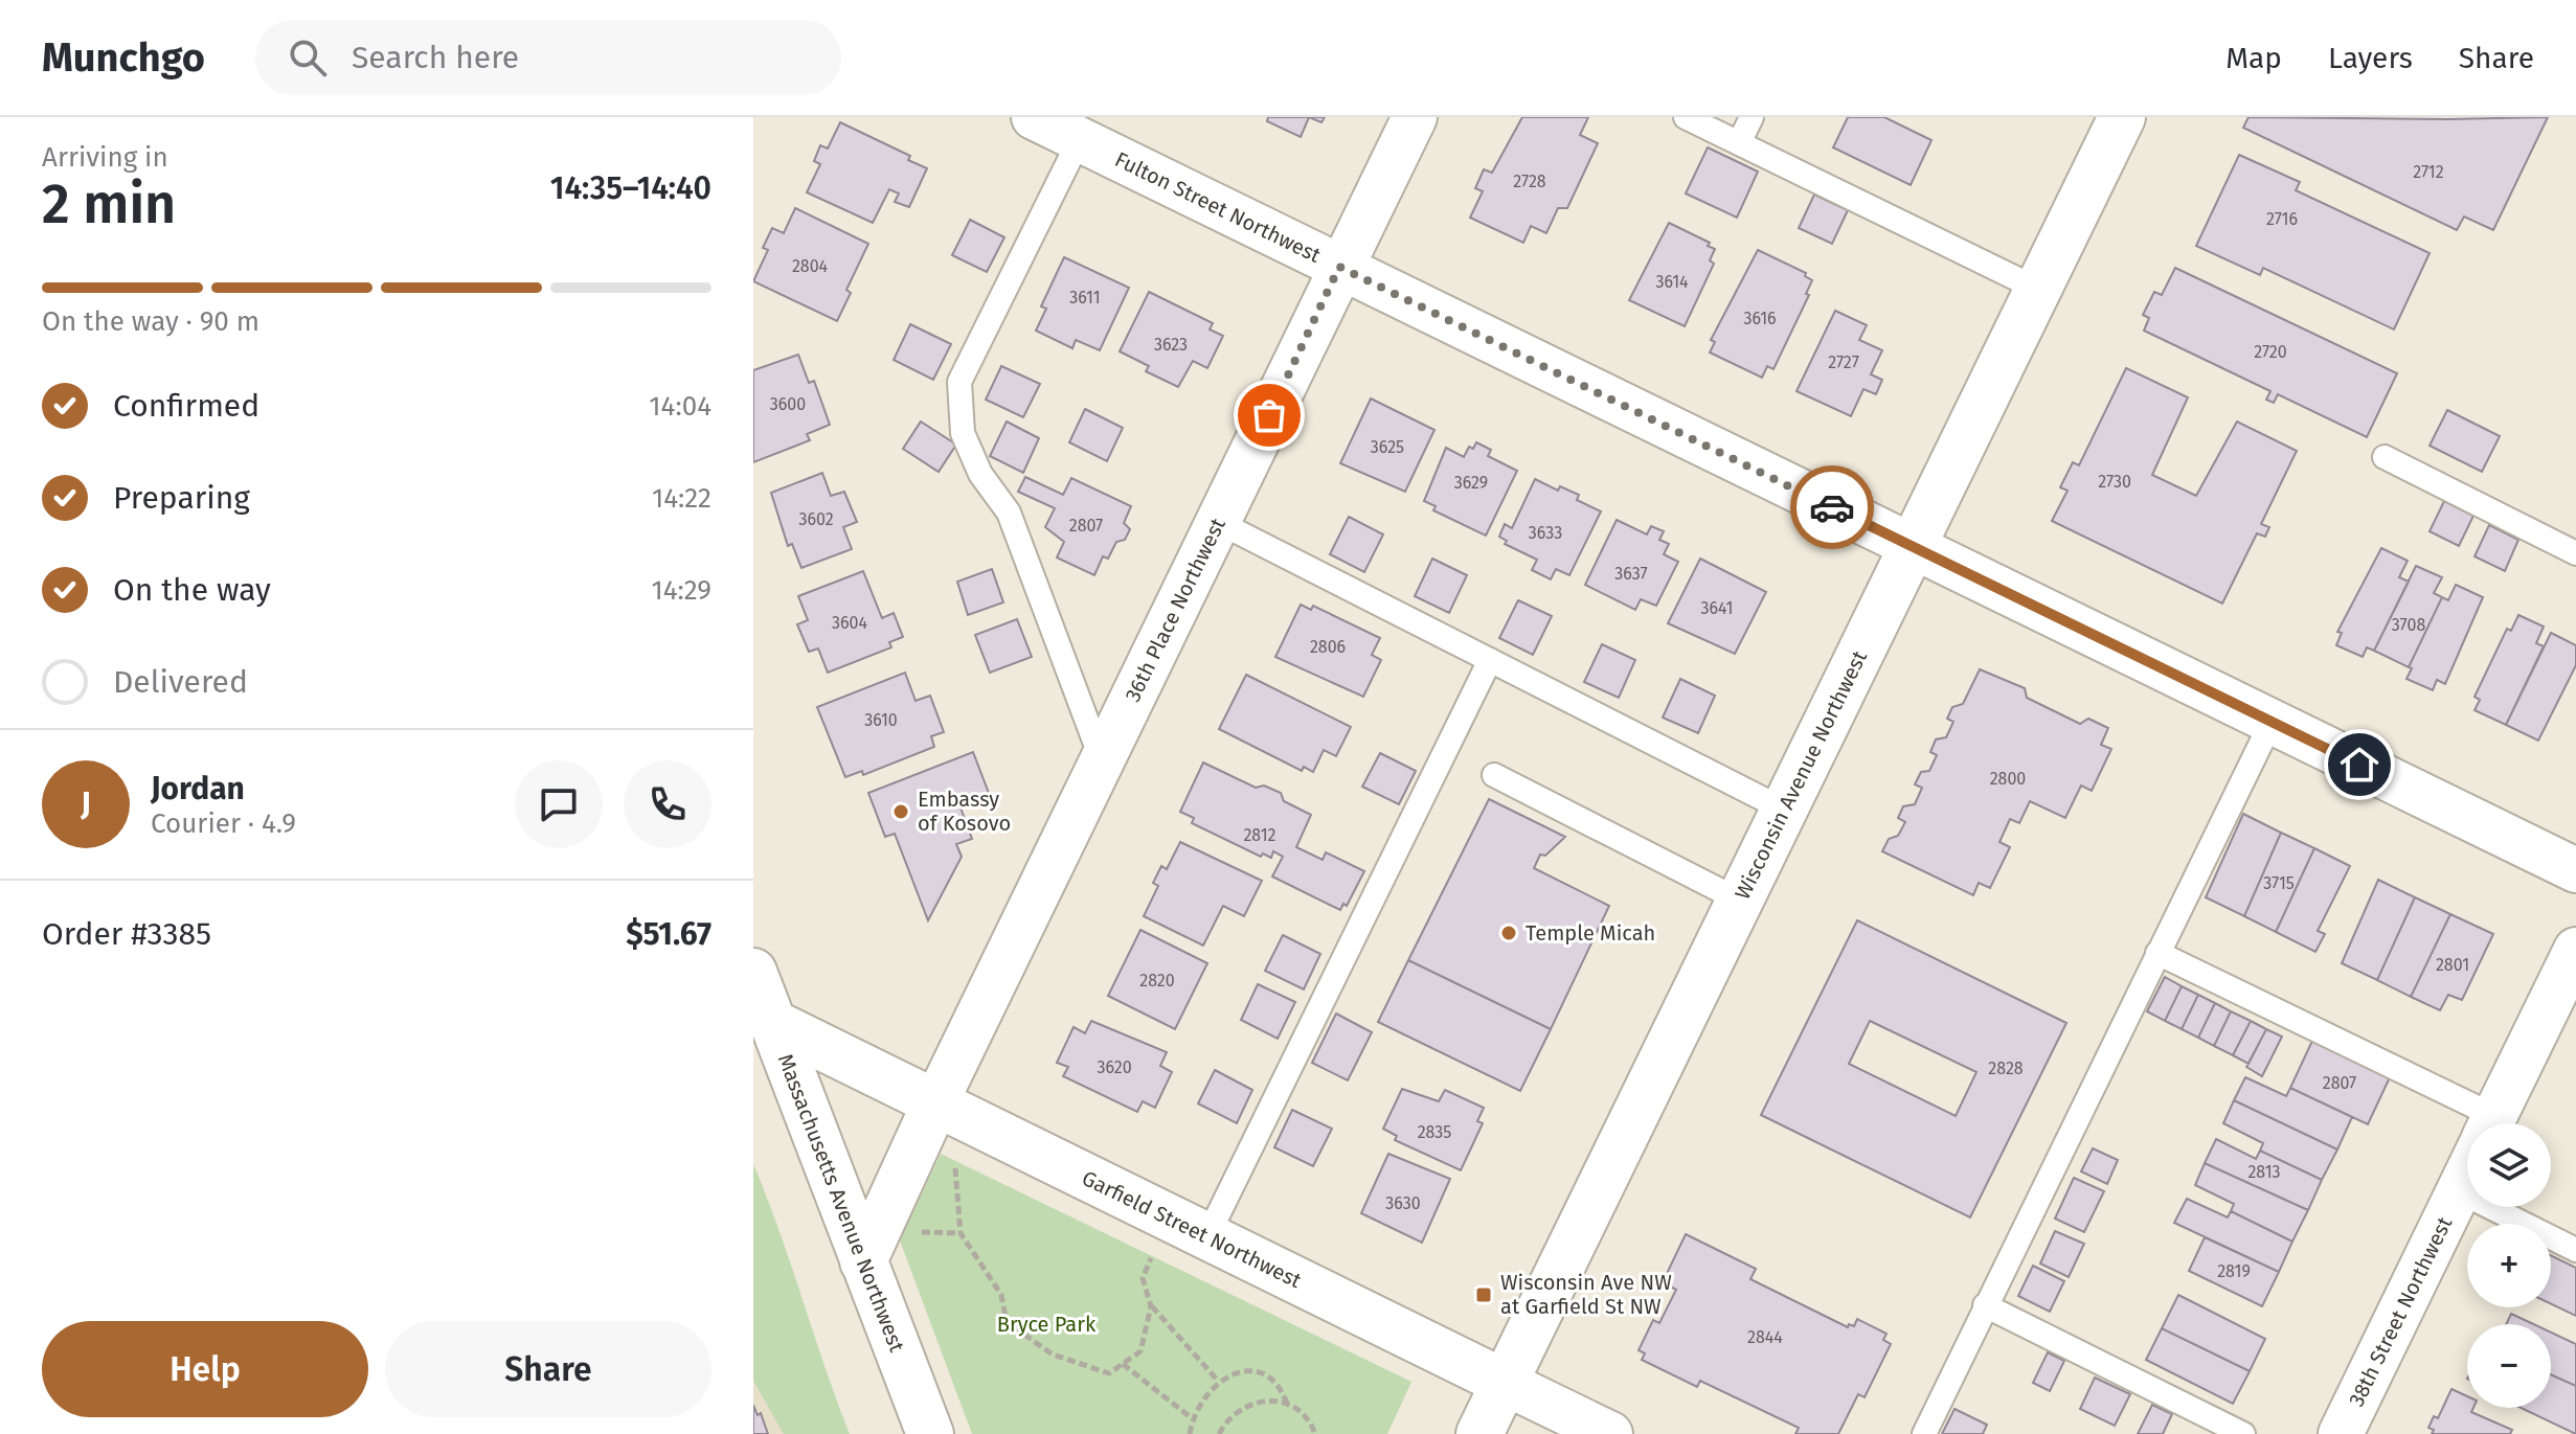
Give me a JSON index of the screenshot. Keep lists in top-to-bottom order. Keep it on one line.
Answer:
{"streets":{"main road":["Wisconsin Avenue Northwest","Massachusetts Avenue Northwest","Garfield Street Northwest"],"street":["Fulton Street Northwest","36th Place Northwest","38th Street Northwest"]},"crossings":[["Fulton Street Northwest","36th Place Northwest"],["Fulton Street Northwest","Wisconsin Avenue Northwest"],["36th Place Northwest","Garfield Street Northwest"],["Wisconsin Avenue Northwest","Garfield Street Northwest"],["Massachusetts Avenue Northwest","Garfield Street Northwest"]],"parks":["Bryce Park"],"places":{"other":["Embassy of Kosovo","Temple Micah"],"transit":["Wisconsin Ave NW at Garfield St NW"]},"house_numbers":["2712","2728","2716","2804","3614","3611","3616","3623","2720","2727","3600","3625","2730","3629","3602","2807","3633","3637","3641","3604","3708","2806","3610","2800","2812","3715","2801","2820","3620","2828","2807","2835","2813","3630","2819","2844"],"page":{"header":"Munchgo","search":"Search here","nav":["Map","Layers","Share"],"heading":["2 min","Arriving in","14:35–14:40"],"panel":["Jordan","Courier · 4.9","Order #3385","$51.67"],"bar":"On the way · 90 m","list":[["Confirmed","14:04"],["Preparing","14:22"],["On the way","14:29"],"Delivered"],"round":"J","map_buttons":["+","−"],"buttons":["Help","Share"]}}
